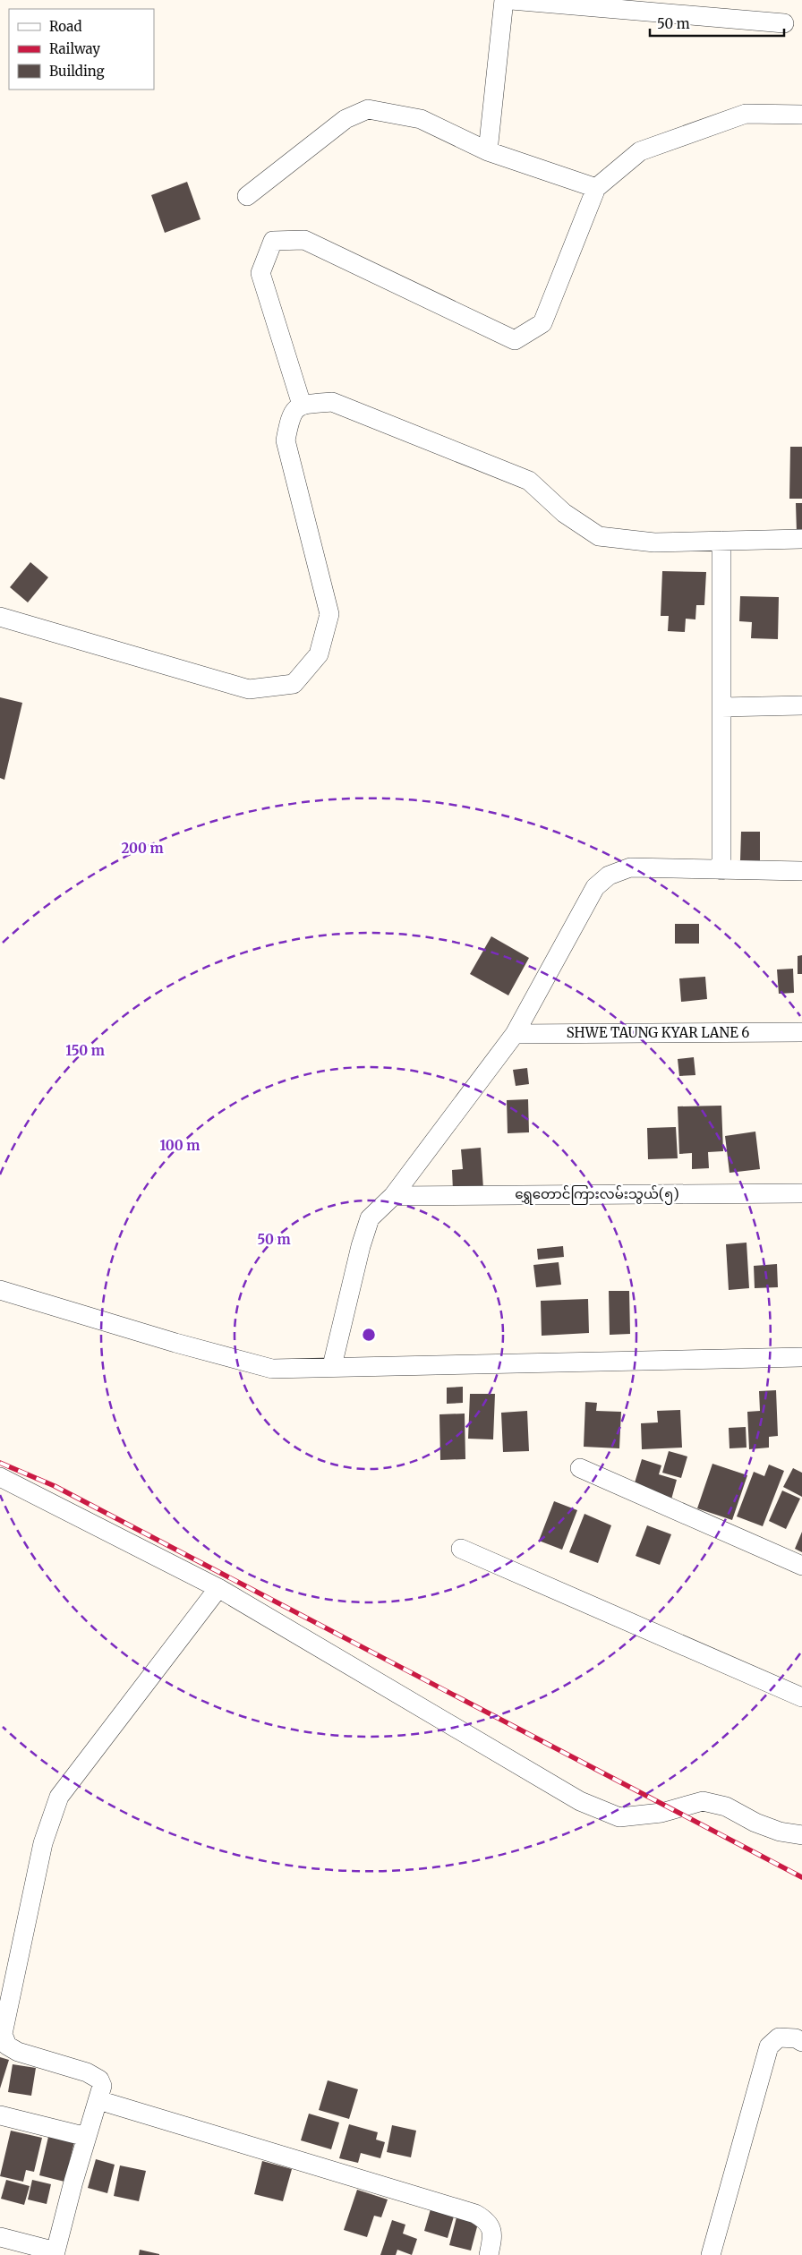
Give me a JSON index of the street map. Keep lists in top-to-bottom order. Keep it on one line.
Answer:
{"streets":{"street":["SHWE TAUNG KYAR LANE 6","ရွှေတောင်ကြားလမ်းသွယ်(၅)"]},"legend":["Road","Railway","Building"],"scale_bar":"50 m","rings":["200 m","150 m","100 m","50 m"]}
